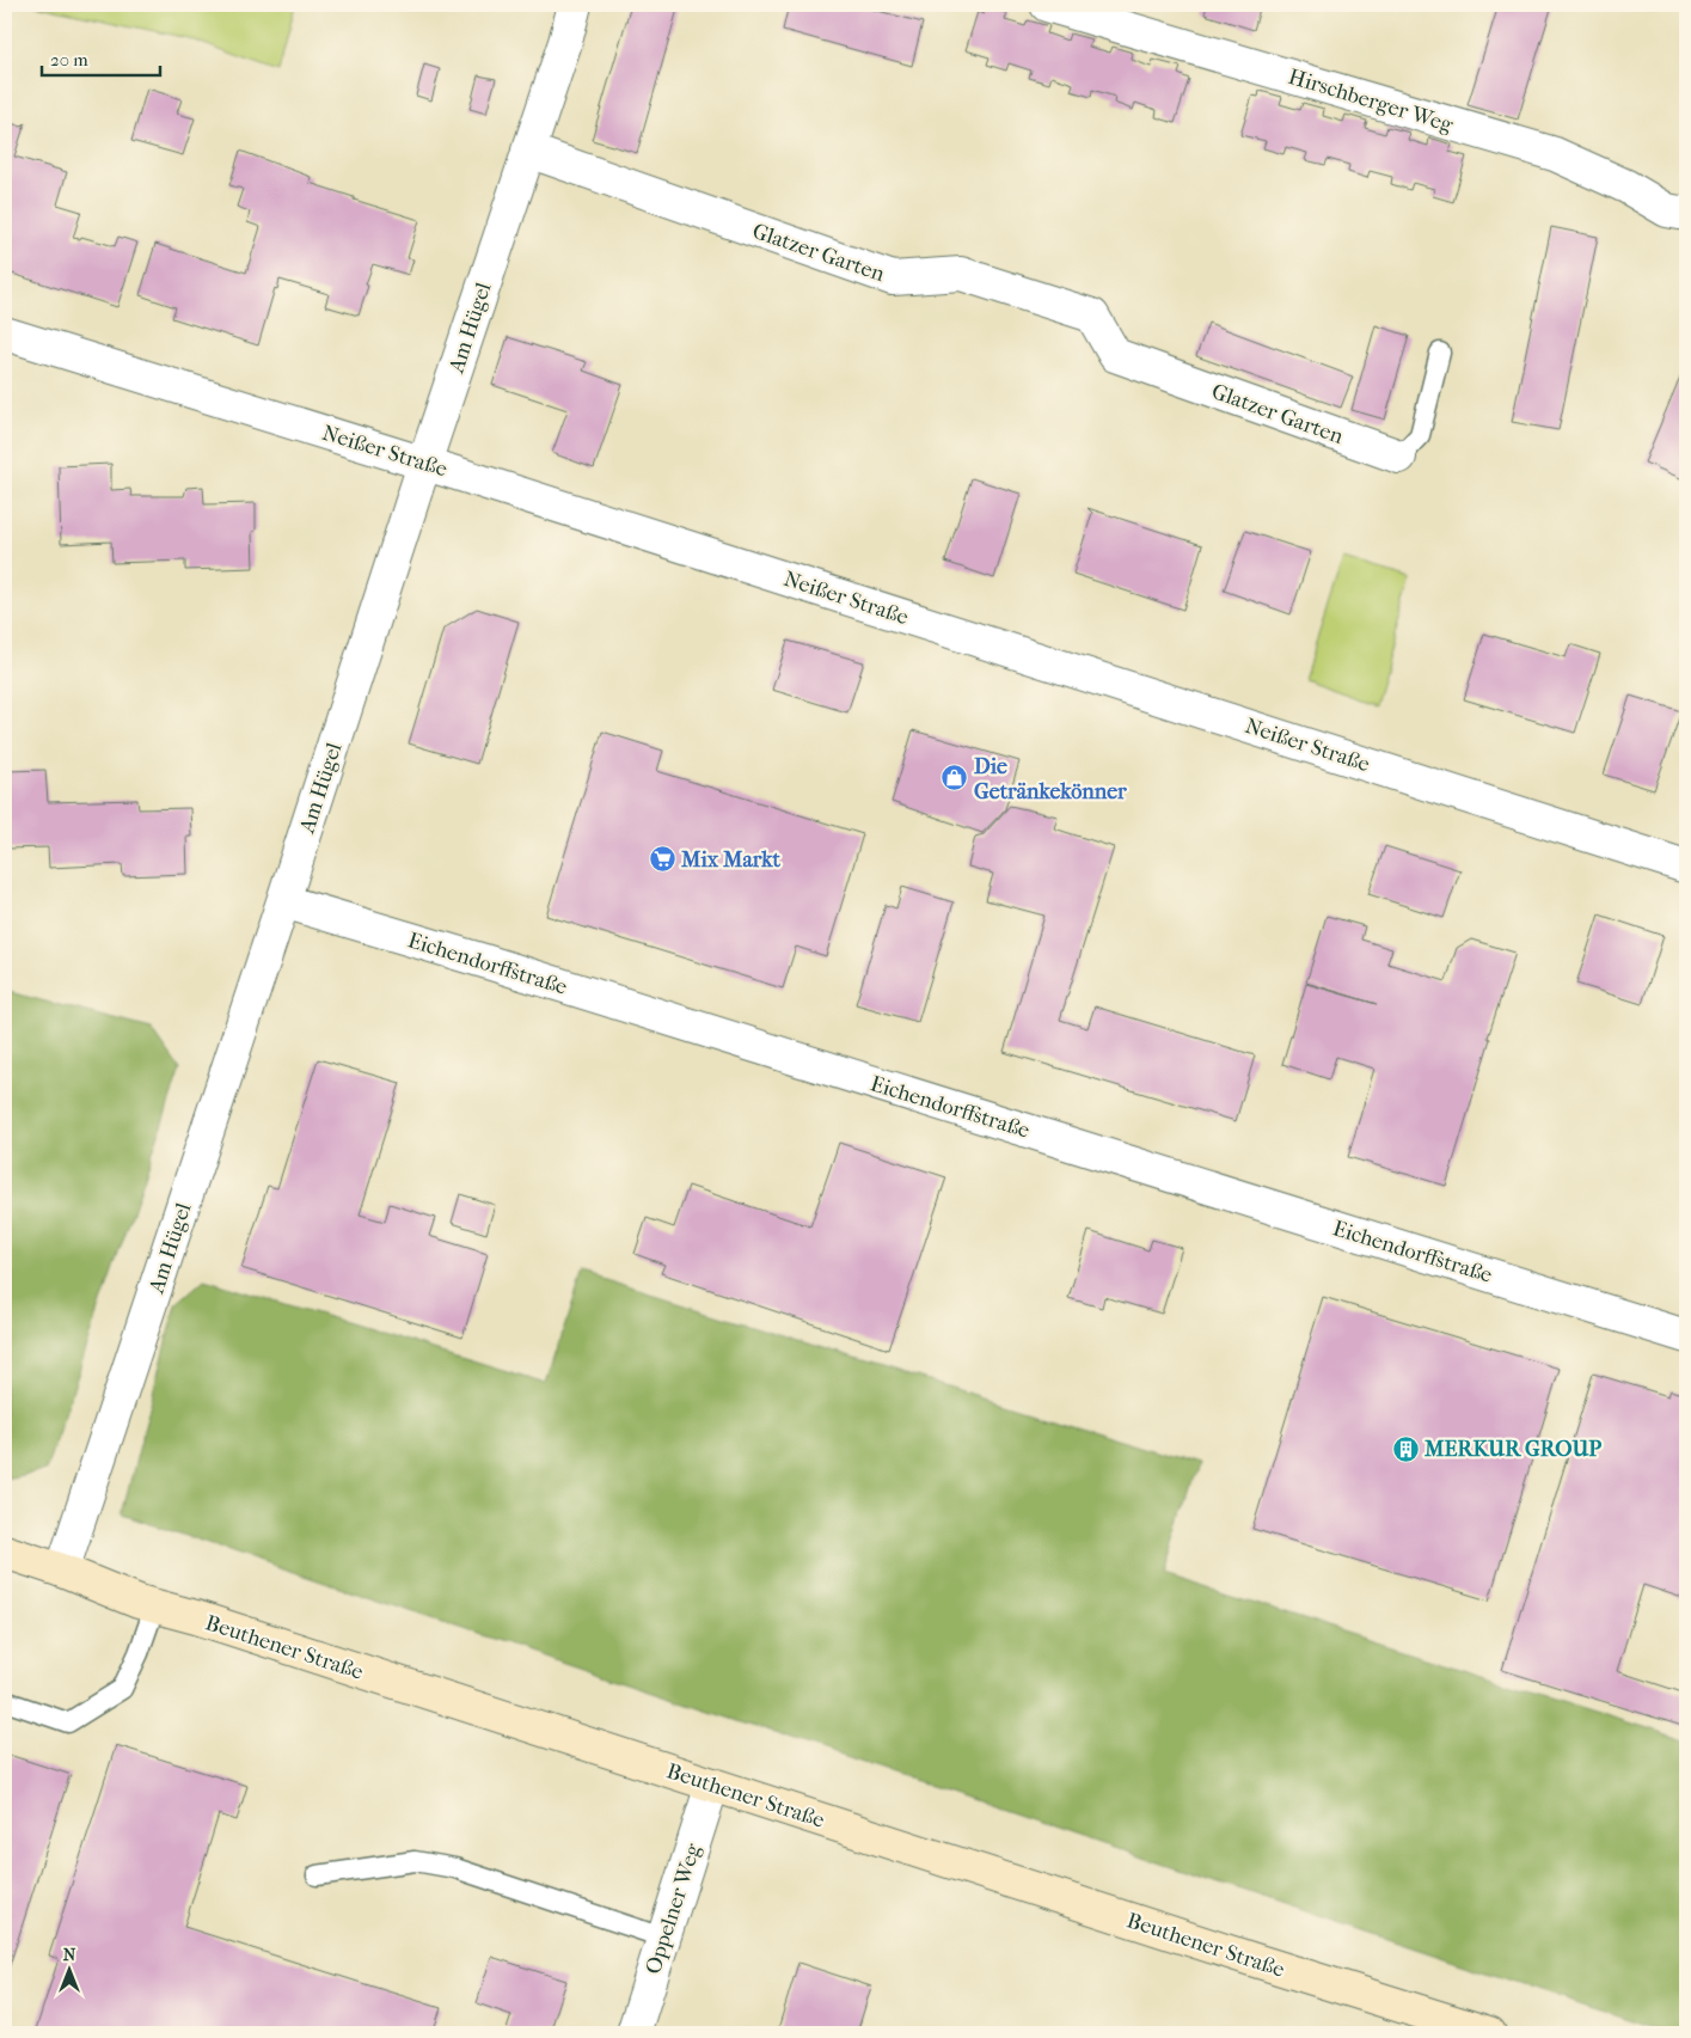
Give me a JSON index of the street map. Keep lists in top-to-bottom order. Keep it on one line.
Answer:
{"streets":{"main road":["Beuthener Straße"],"street":["Hirschberger Weg","Glatzer Garten","Am Hügel","Neißer Straße","Eichendorffstraße","Oppelner Weg"]},"crossings":[["Glatzer Garten","Am Hügel"],["Am Hügel","Neißer Straße"],["Am Hügel","Eichendorffstraße"],["Am Hügel","Beuthener Straße"],["Beuthener Straße","Oppelner Weg"]],"places":{"shop":["Die Getränkekönner"],"supermarket":["Mix Markt"],"building":["MERKUR GROUP"]},"scale_bar":"20 m","north":"top"}
